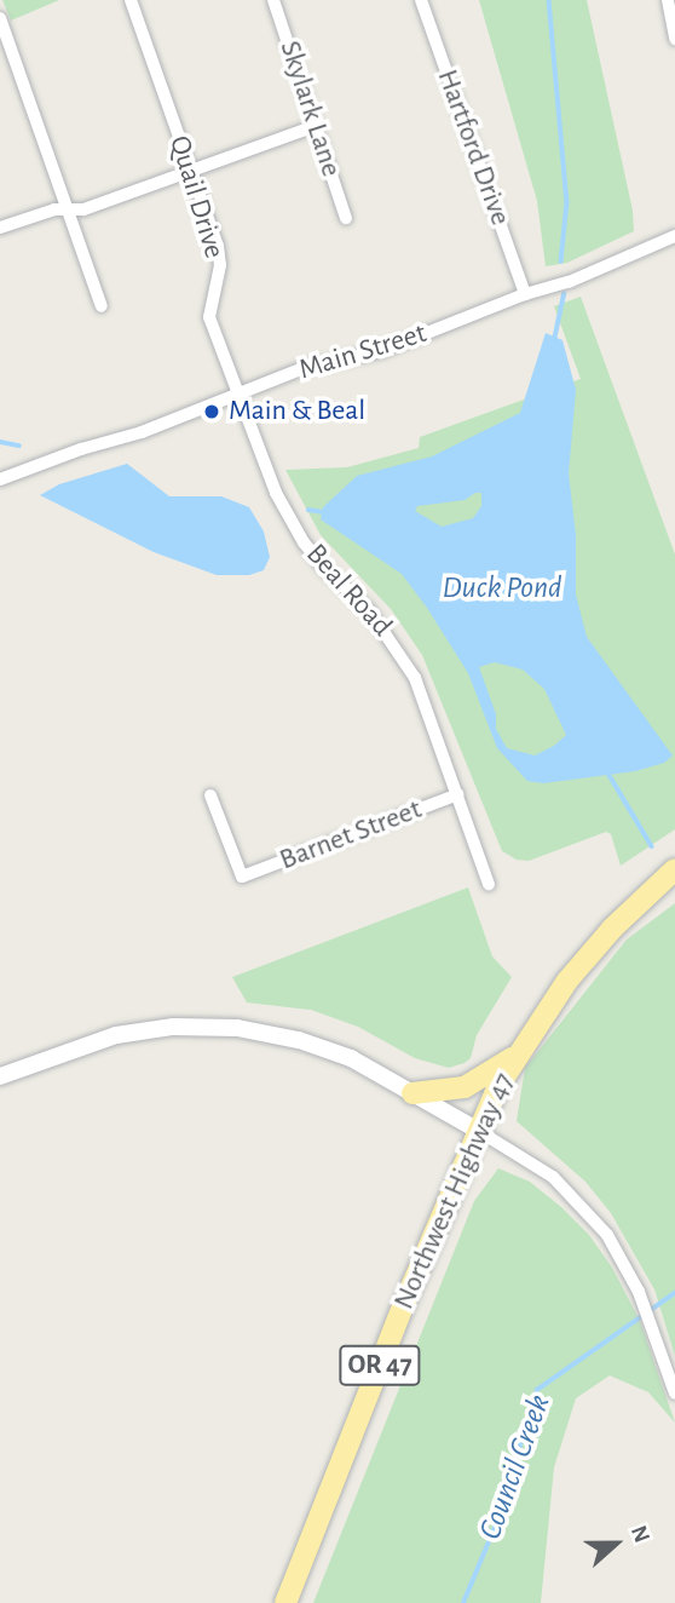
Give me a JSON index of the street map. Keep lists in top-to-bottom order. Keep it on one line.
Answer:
{"streets":{"main road":["Northwest Highway 47","OR 47"],"street":["Skylark Lane","Hartford Drive","Quail Drive","Main Street","Beal Road","Barnet Street"]},"crossings":[["Hartford Drive","Main Street"],["Quail Drive","Main Street"],["Quail Drive","Beal Road"],["Main Street","Beal Road"],["Beal Road","Barnet Street"]],"water":["Duck Pond","Council Creek"],"places":["Main & Beal"],"north":"right"}
